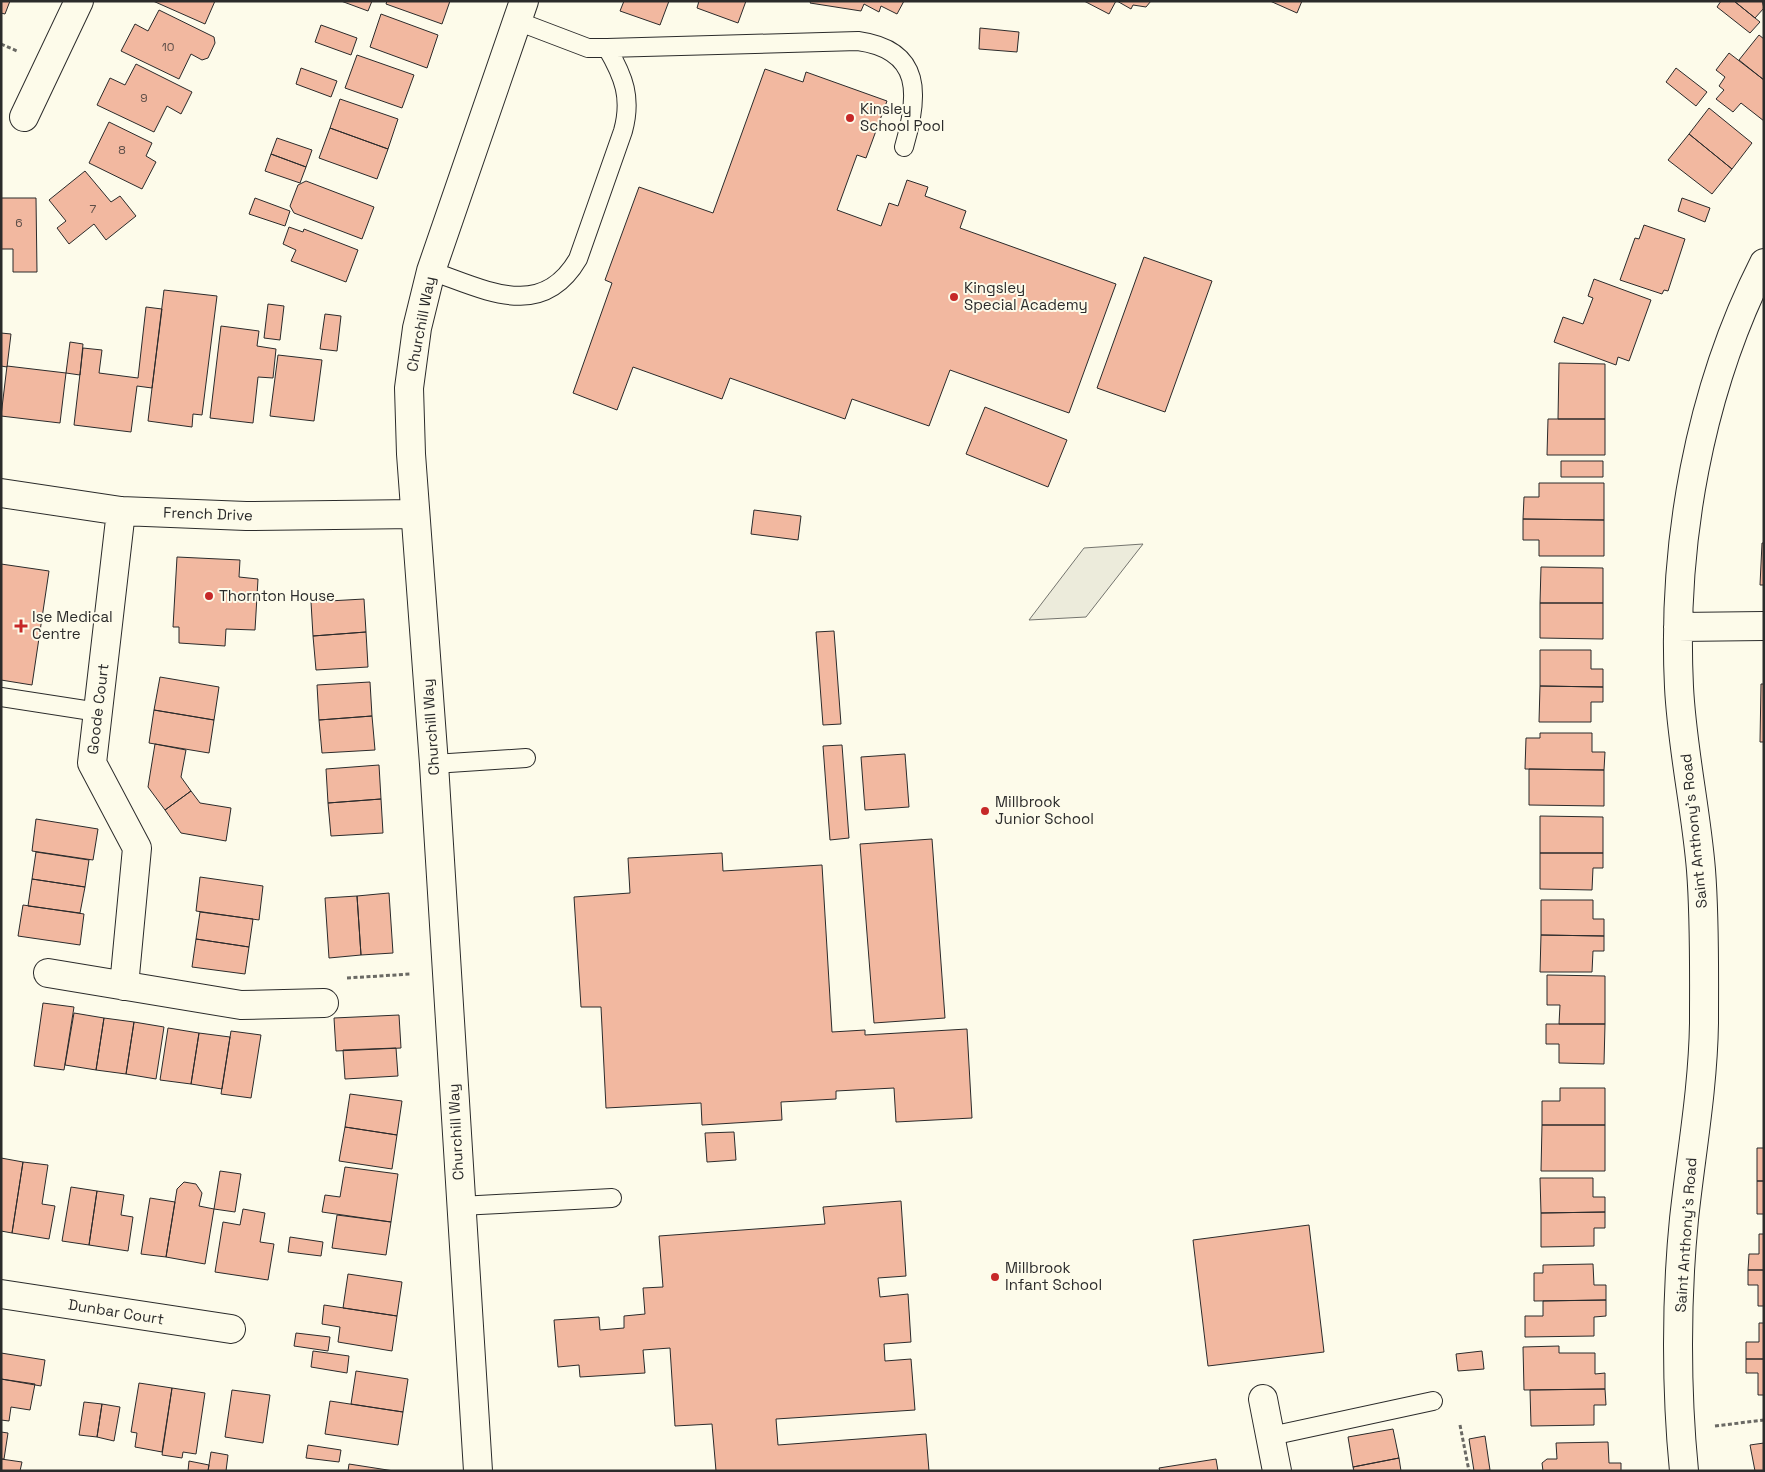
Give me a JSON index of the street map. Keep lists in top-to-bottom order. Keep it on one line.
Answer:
{"streets":{"street":["Churchill Way","French Drive","Goode Court","Saint Anthony's Road","Dunbar Court"]},"crossings":[["Churchill Way","French Drive"],["French Drive","Goode Court"]],"places":{"other":["Kinsley School Pool","Kingsley Special Academy","Thornton House","Millbrook Junior School","Millbrook Infant School"],"health":["Ise Medical Centre"]},"house_numbers":["10","9","8","7","6"]}
